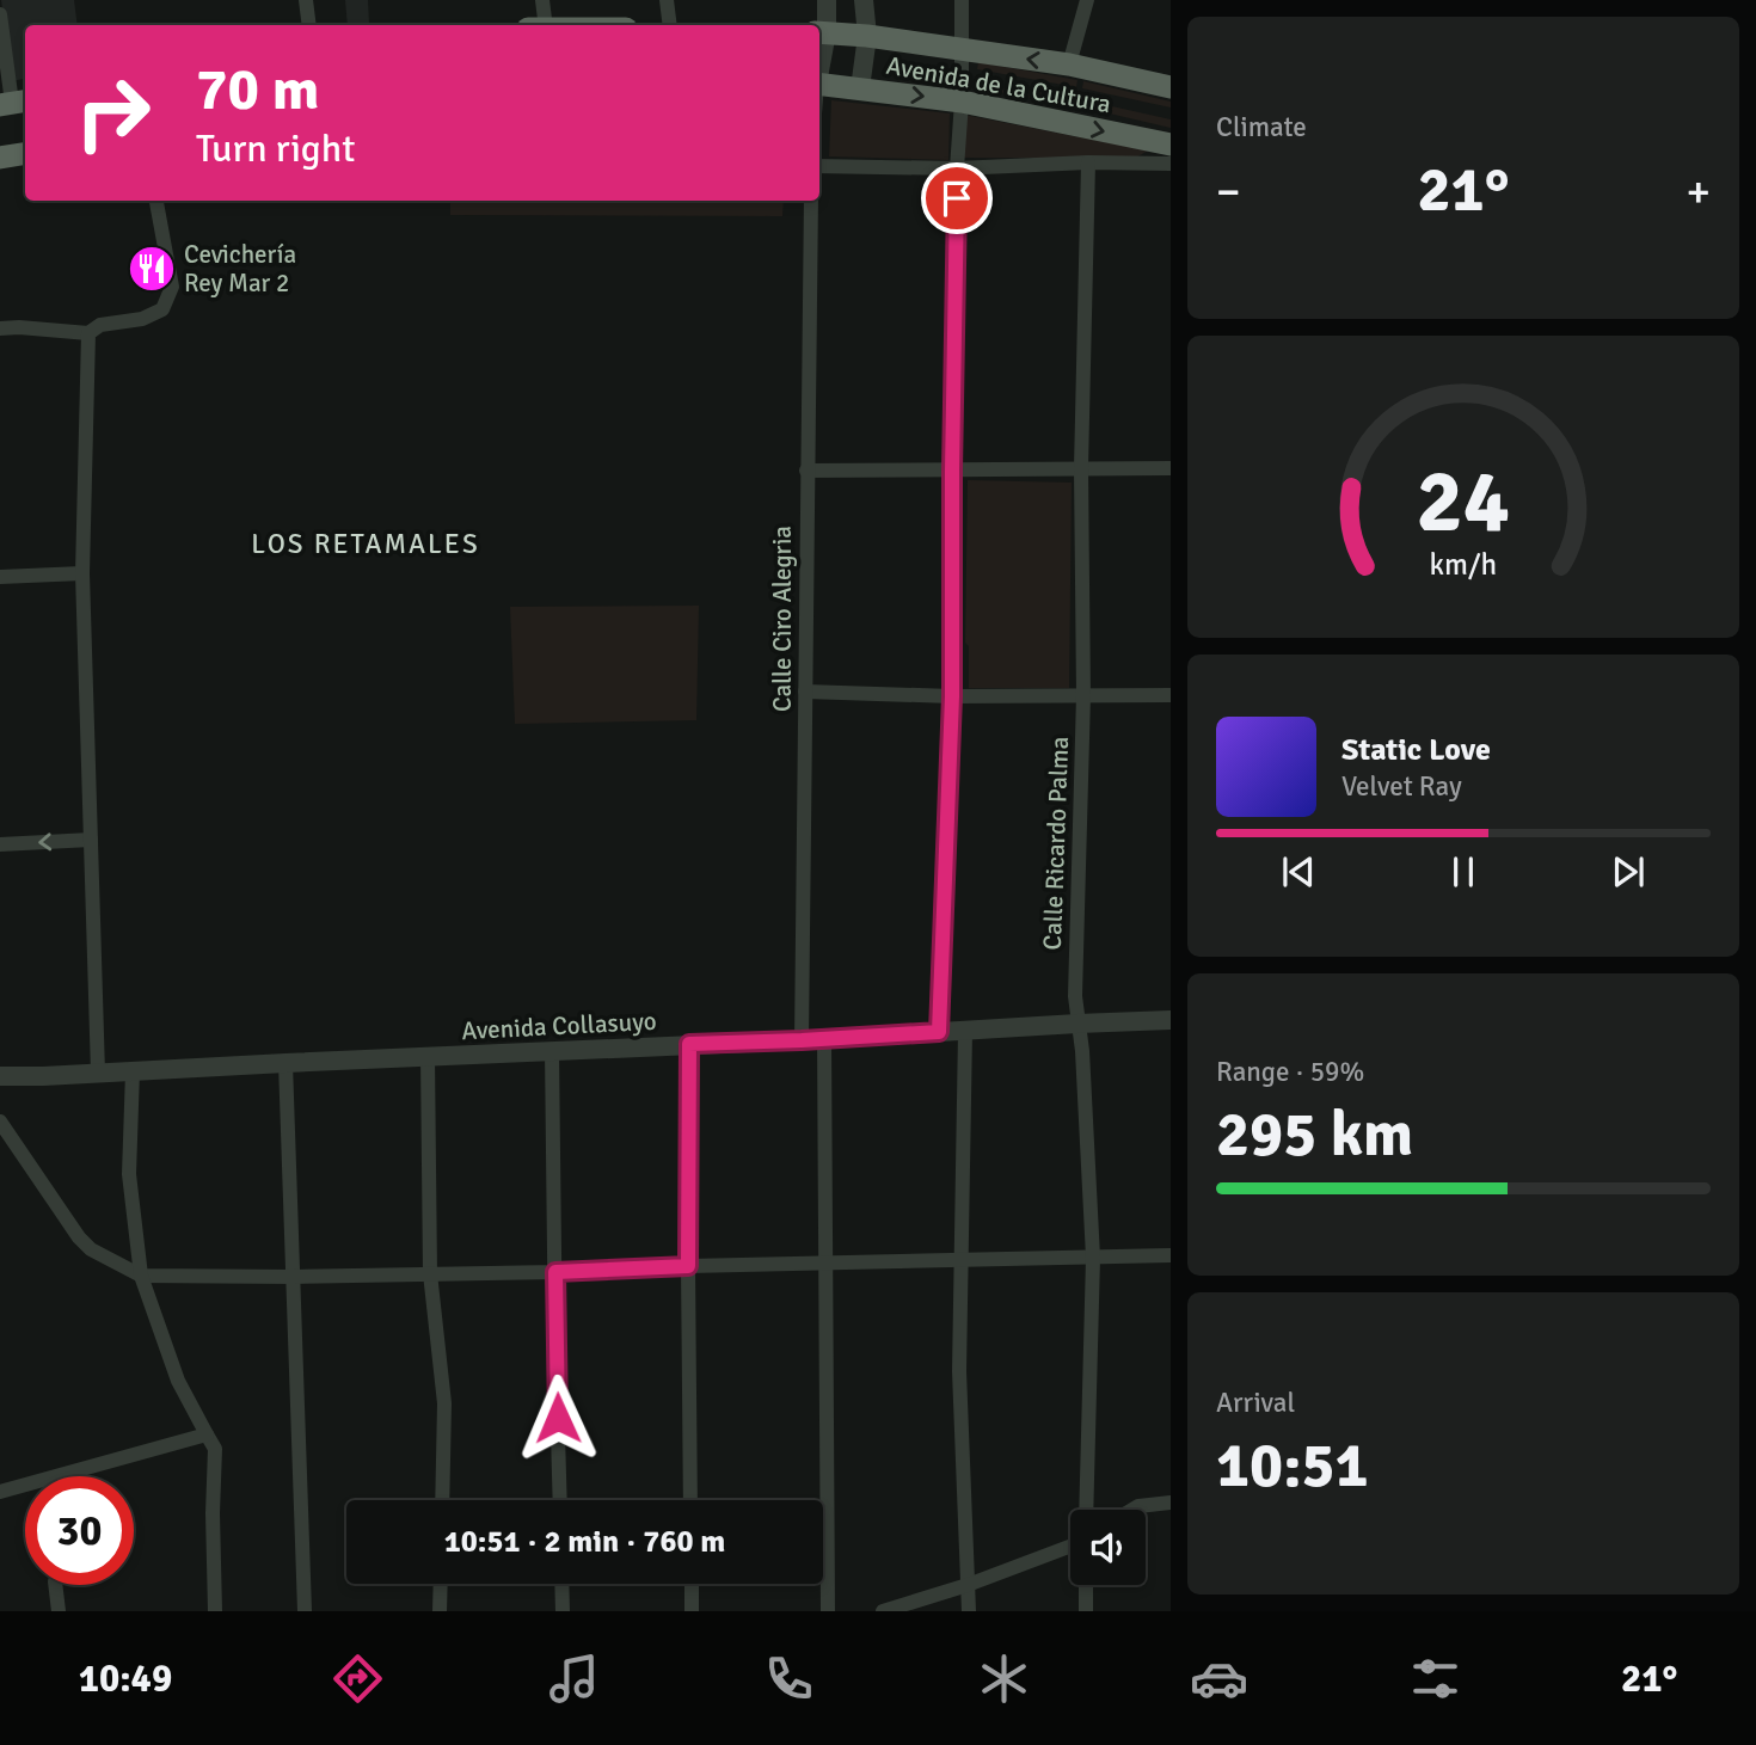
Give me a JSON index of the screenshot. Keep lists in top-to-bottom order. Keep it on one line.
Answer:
{"streets":{"highway":["Avenida de la Cultura"],"street":["Calle Ciro Alegria","Calle Ricardo Palma","Avenida Collasuyo"]},"crossings":[["Calle Ciro Alegria","Avenida Collasuyo"],["Calle Ricardo Palma","Avenida Collasuyo"]],"districts":["LOS RETAMALES"],"places":{"restaurant":["Cevichería Rey Mar 2"]},"page":{"tile":["Climate",["Range · 59%","295 km"],["Arrival","10:51"]],"turn":["70 m","Turn right"],"heat":["−","21°","+"],"song":["Static Love","Velvet Ray"],"limit":"30","trip":"10:51 · 2 min · 760 m","tabs":["10:49","21°"],"gauge":["24","km/h"]}}
